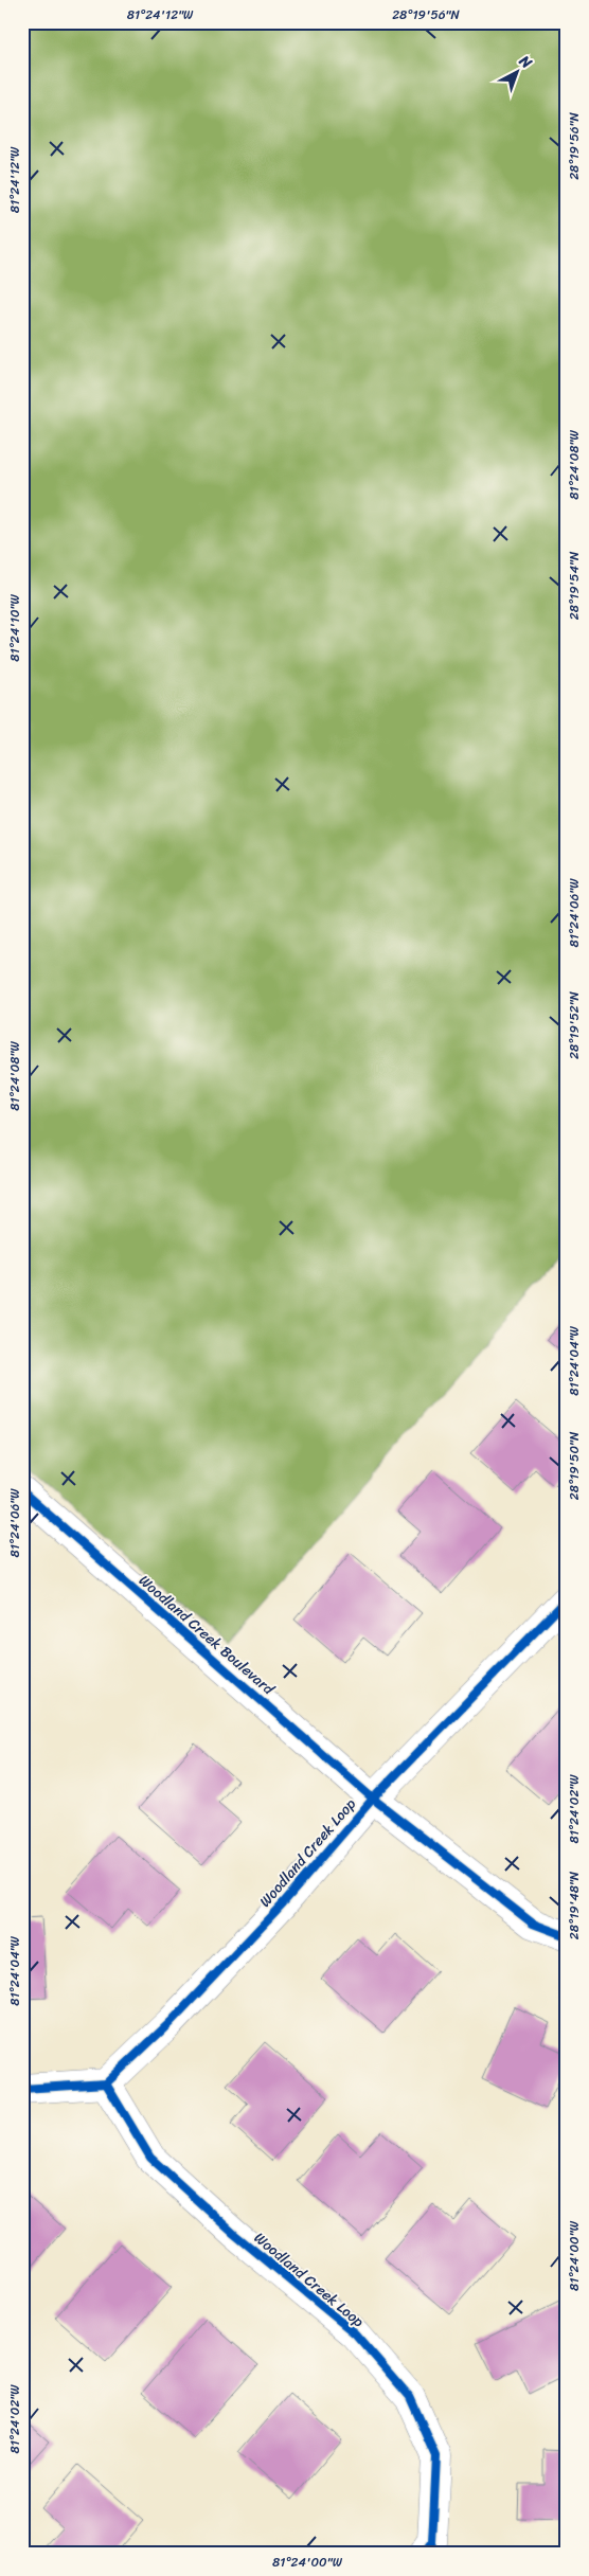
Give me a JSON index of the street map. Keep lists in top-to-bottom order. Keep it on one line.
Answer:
{"streets":{"street":["Woodland Creek Boulevard","Woodland Creek Loop"]},"crossings":[["Woodland Creek Boulevard","Woodland Creek Loop"]],"north":"top right","coordinates":["81°24'12\"W","28°19'56\"N","81°24'08\"W","28°19'54\"N","81°24'10\"W","81°24'06\"W","28°19'52\"N","81°24'04\"W","28°19'50\"N","81°24'02\"W","28°19'48\"N","81°24'00\"W"]}
